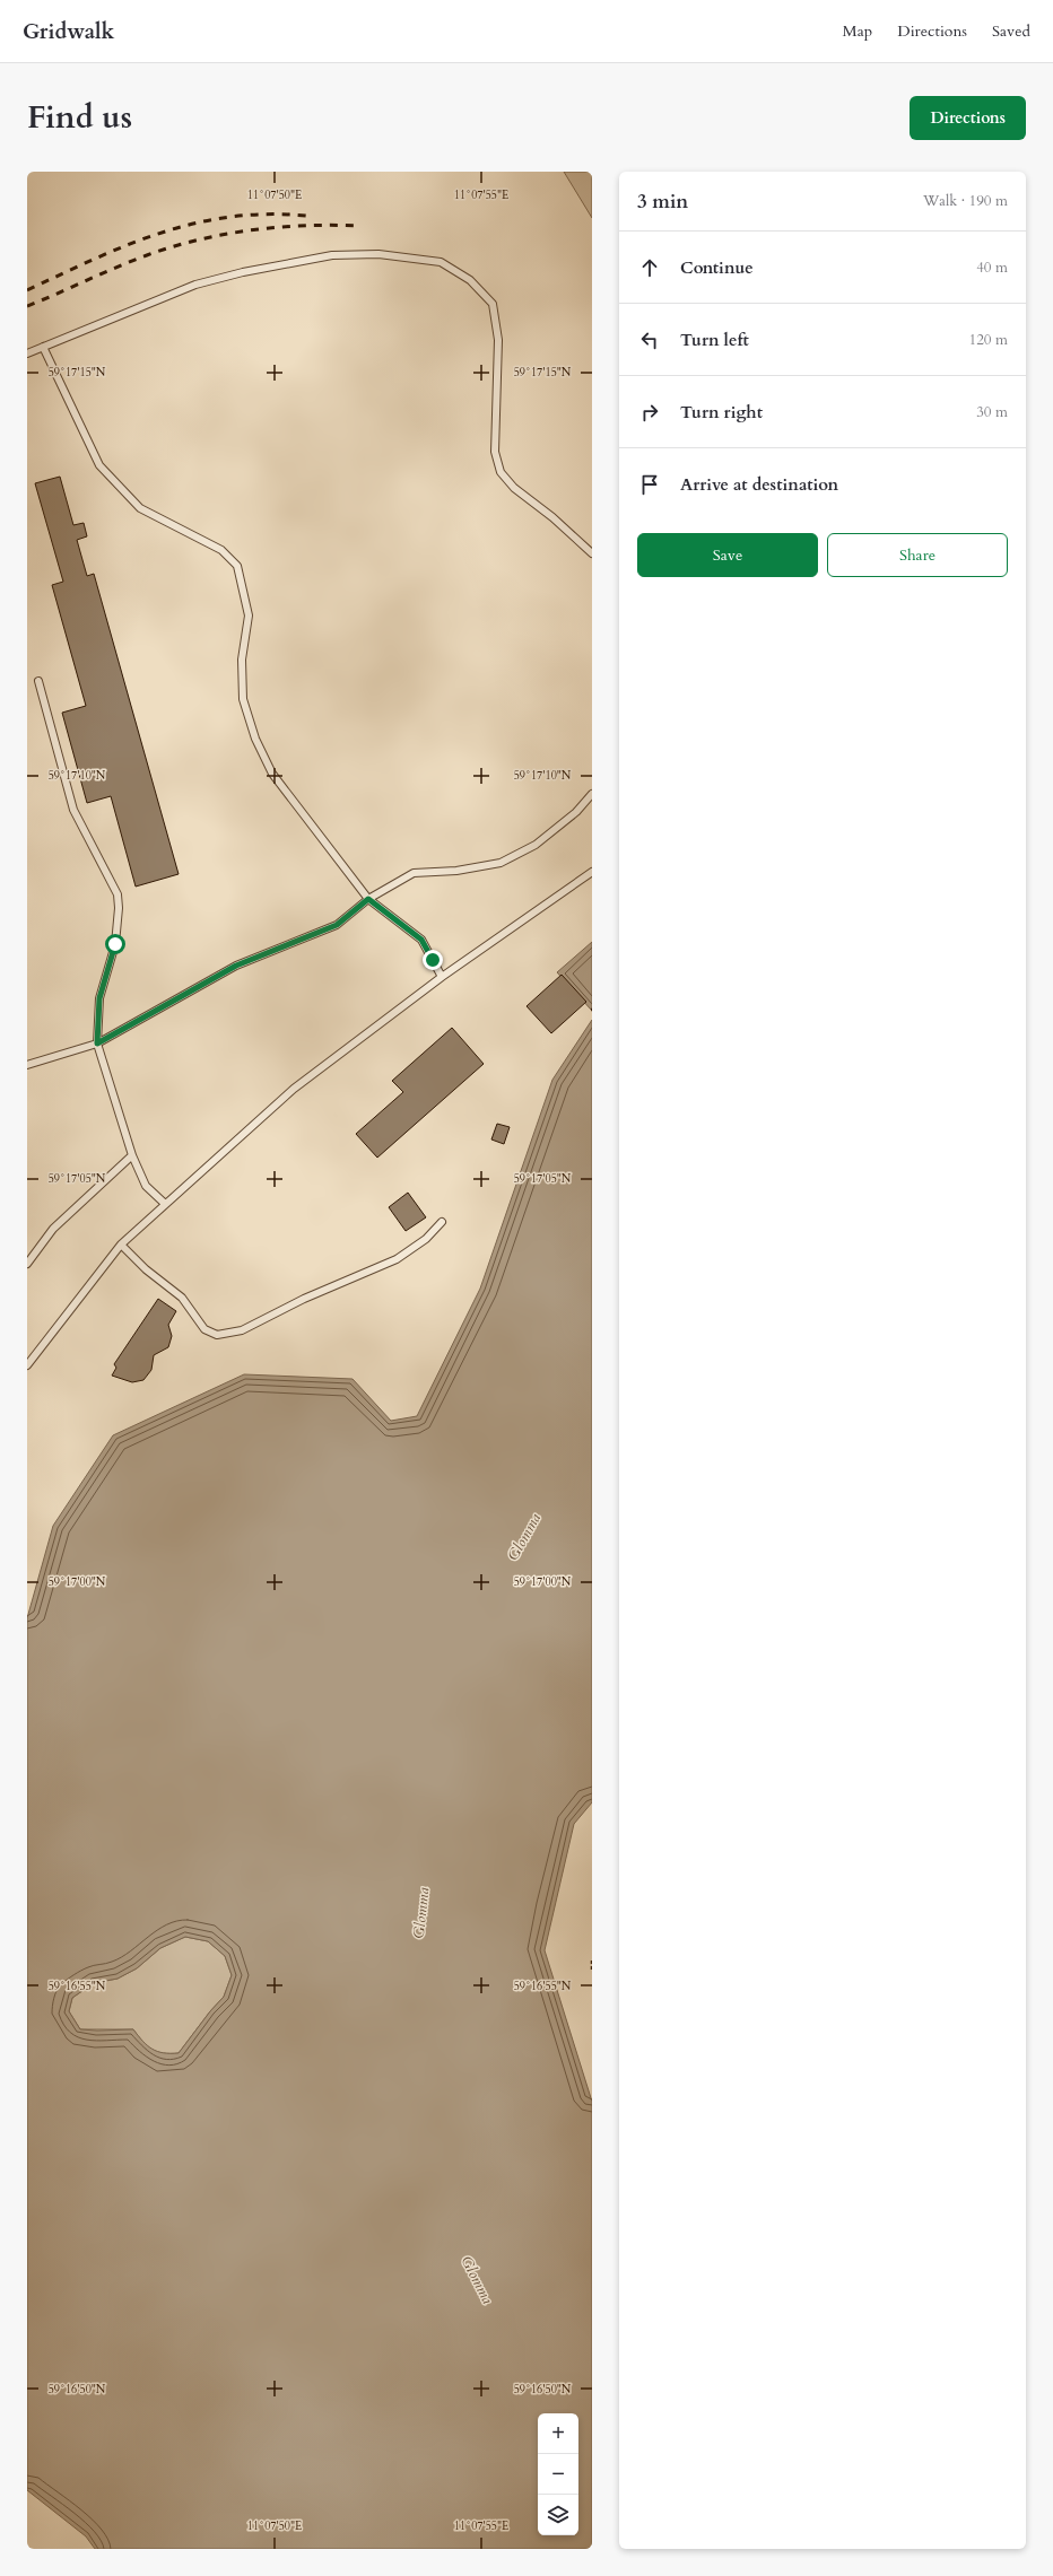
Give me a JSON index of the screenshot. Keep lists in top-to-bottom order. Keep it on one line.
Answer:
{"water":["Glomma"],"page":{"header":"Gridwalk","nav":["Map","Directions","Saved"],"title":"Find us","buttons":["Directions",["Save","Share"]],"heading":["3 min","Walk · 190 m"],"list":[["Continue","40 m"],["Turn left","120 m"],["Turn right","30 m"],"Arrive at destination"],"map_buttons":["+","−"]},"coordinates":["11°07'50\"E","11°07'55\"E","59°17'15\"N","59°17'10\"N","59°17'05\"N","59°17'00\"N","59°16'55\"N","59°16'50\"N"]}
